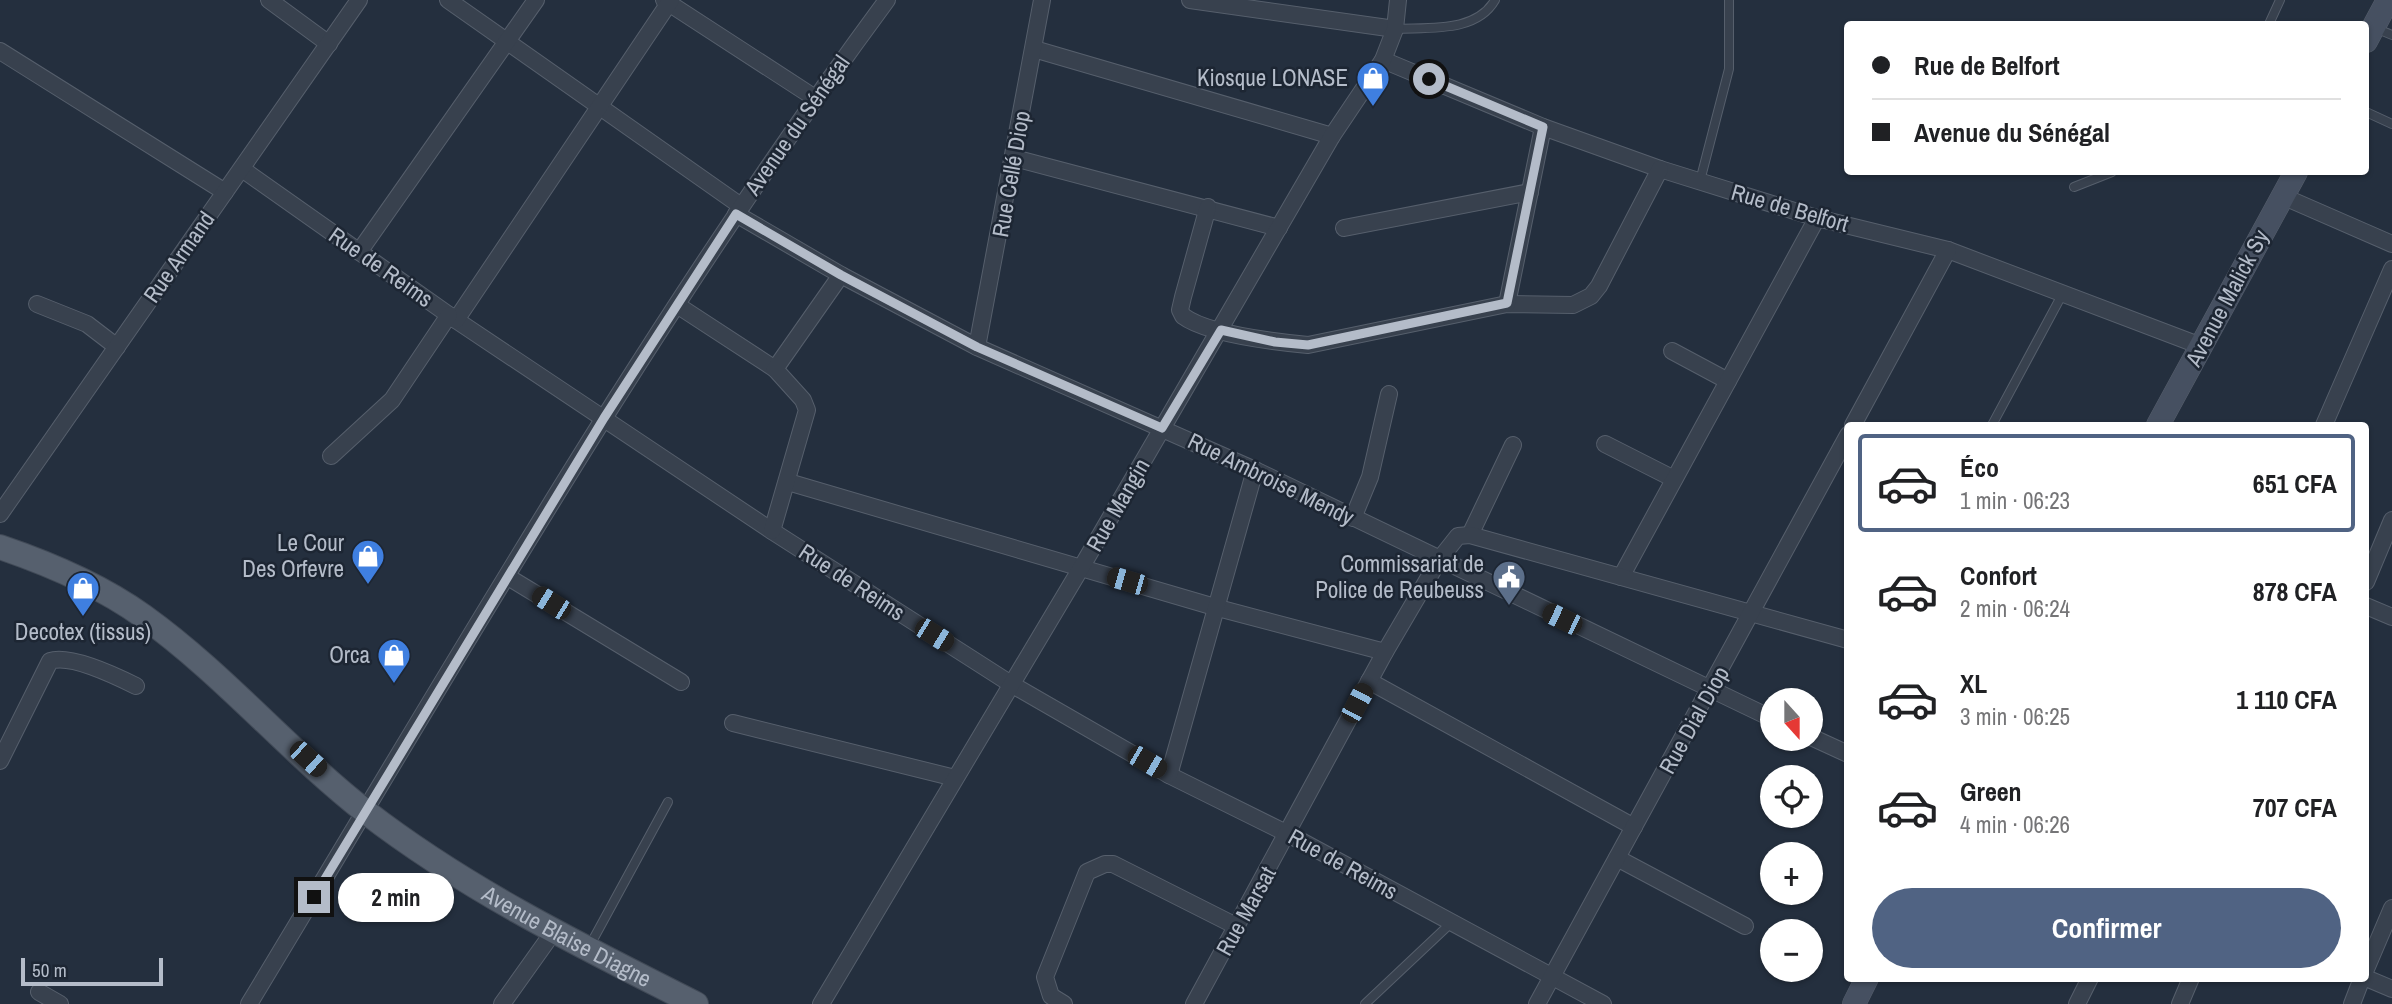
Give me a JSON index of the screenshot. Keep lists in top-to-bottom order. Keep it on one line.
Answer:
{"streets":{"main road":["Avenue Malick Sy","Avenue Blaise Diagne"],"street":["Avenue du Sénégal","Rue Cellé Diop","Rue de Belfort","Rue Armand","Rue de Reims","Rue Ambroise Mendy","Rue Mangin","Rue Dial Diop","Rue Marsat"]},"crossings":[["Avenue du Sénégal","Rue de Reims"],["Avenue du Sénégal","Rue Ambroise Mendy"],["Avenue du Sénégal","Avenue Blaise Diagne"],["Rue Cellé Diop","Rue Ambroise Mendy"],["Rue de Belfort","Avenue Malick Sy"],["Rue de Belfort","Rue Mangin"],["Rue Armand","Rue de Reims"],["Rue de Reims","Rue Mangin"],["Rue de Reims","Rue Dial Diop"],["Rue de Reims","Rue Marsat"],["Rue Ambroise Mendy","Rue Mangin"],["Rue Ambroise Mendy","Rue Dial Diop"],["Rue Ambroise Mendy","Rue Marsat"]],"places":{"shop":["Kiosque LONASE","Le Cour Des Orfevre","Decotex (tissus)","Orca"],"public building":["Commissariat de Police de Reubeuss"]},"scale_bar":"50 m","north":"bottom","page":{"banner":["Rue de Belfort","Avenue du Sénégal"],"list":[{"name":"Éco","note":"1 min · 06:23","value":"651 CFA"},{"name":"Confort","note":"2 min · 06:24","value":"878 CFA"},{"name":"XL","note":"3 min · 06:25","value":"1 110 CFA"},{"name":"Green","note":"4 min · 06:26","value":"707 CFA"}],"map_buttons":["+","−"],"bubble":"2 min","buttons":"Confirmer","scale":"50 m"}}
